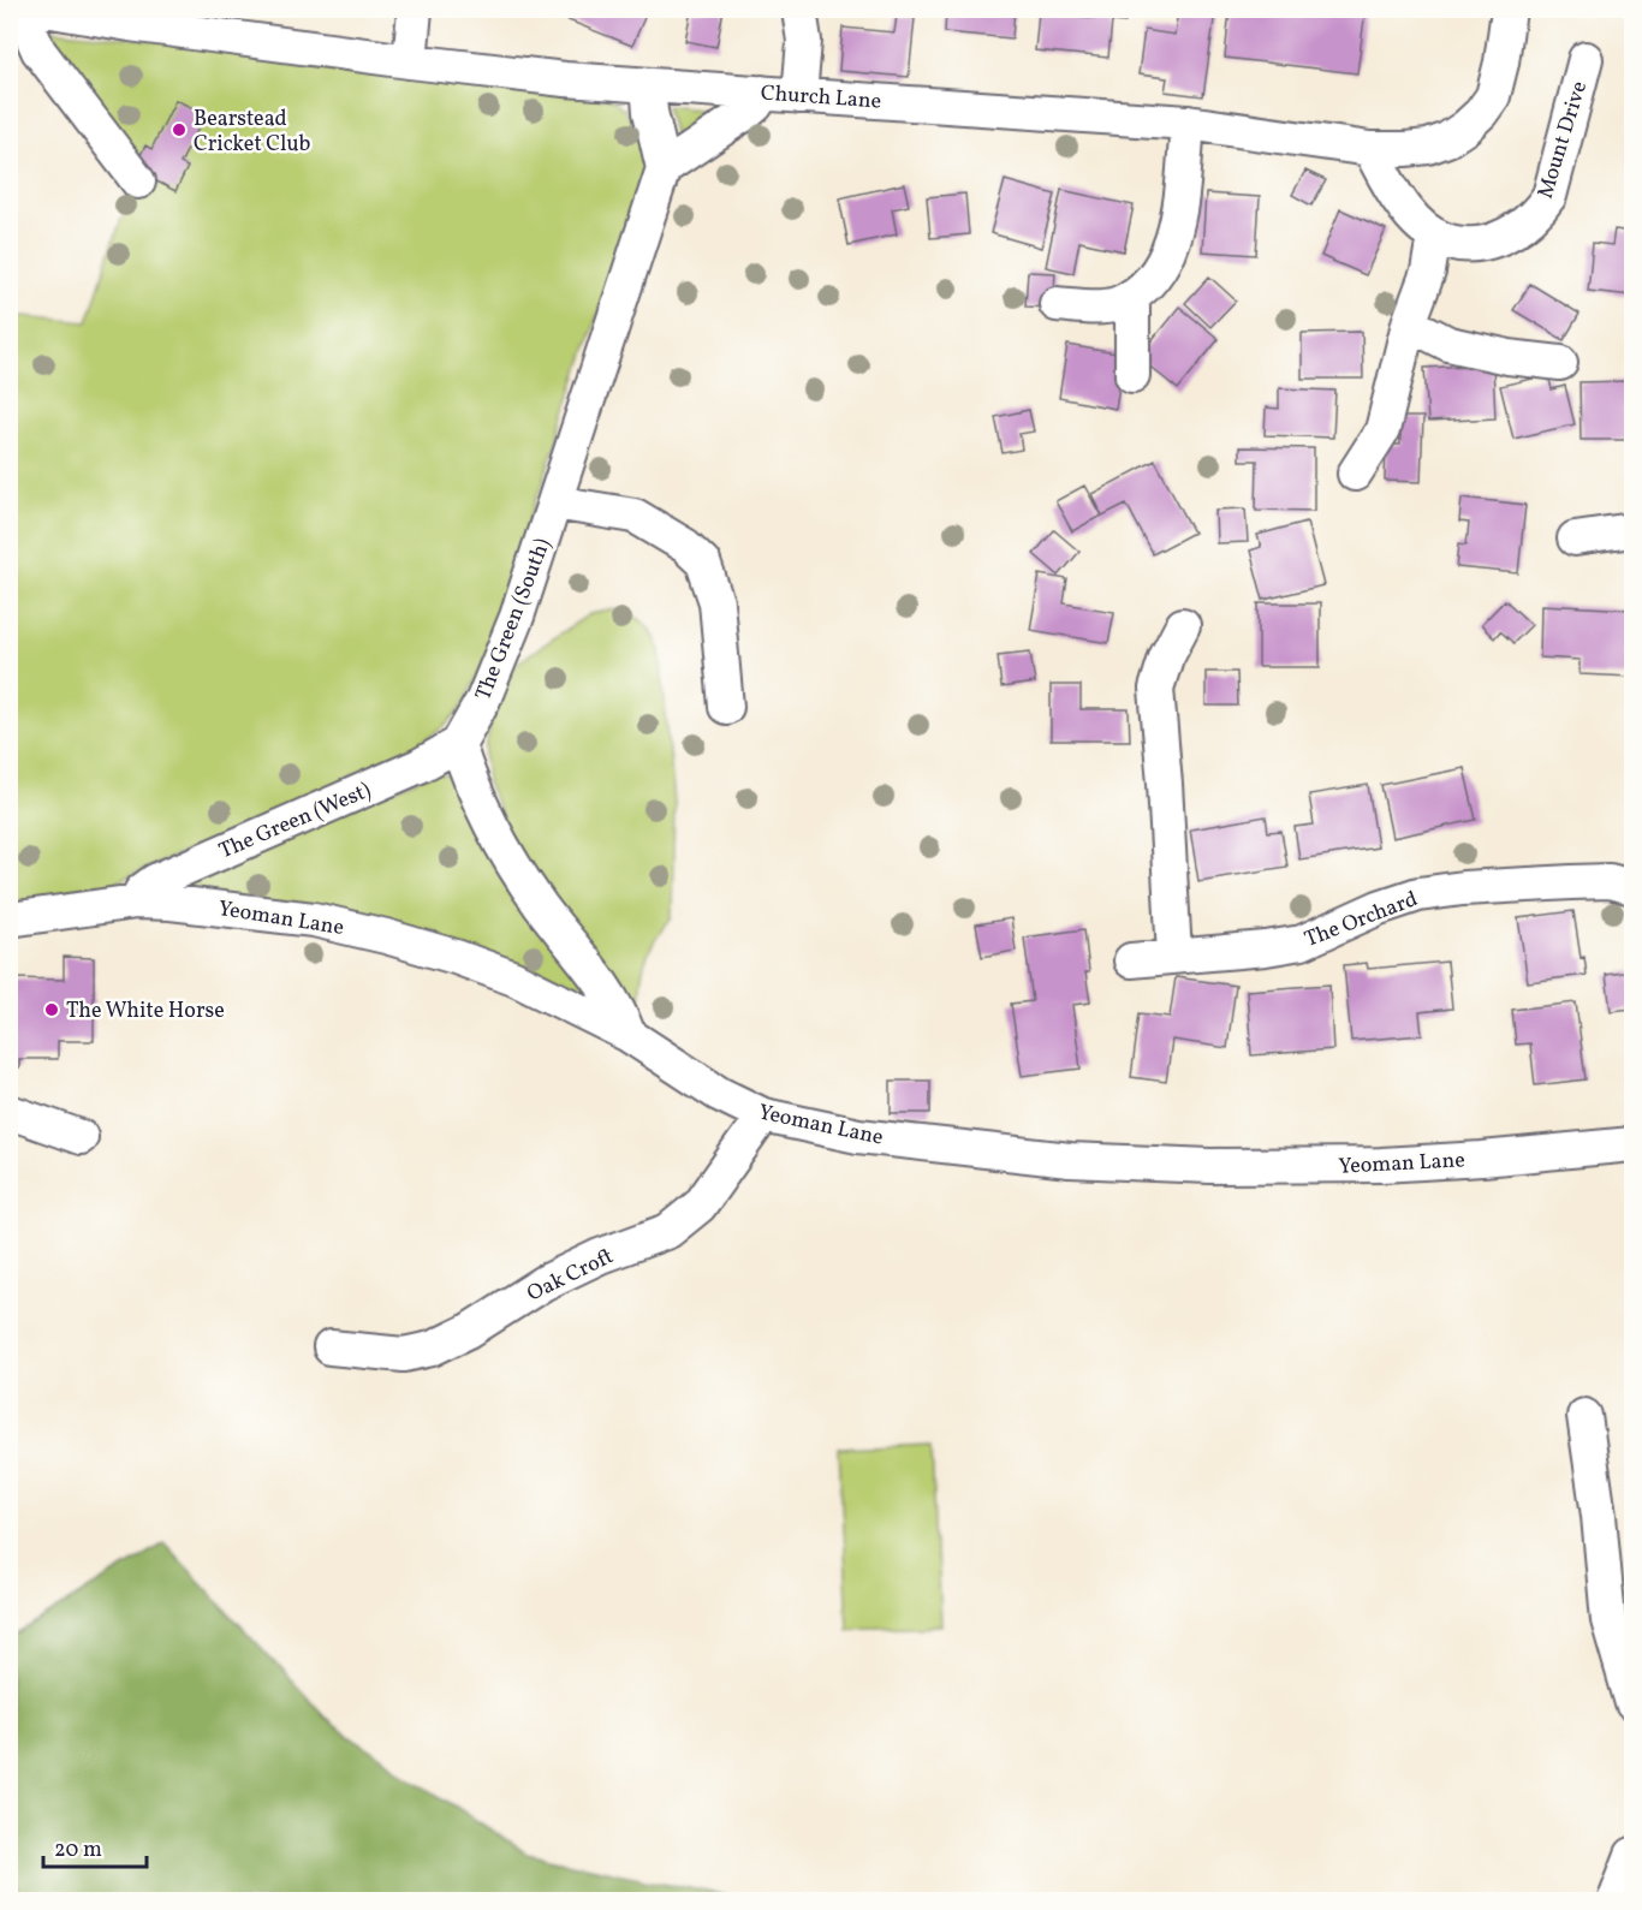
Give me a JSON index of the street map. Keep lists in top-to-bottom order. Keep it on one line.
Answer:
{"streets":{"street":["Church Lane","Mount Drive","The Green (South)","The Green (West)","Yeoman Lane","The Orchard","Oak Croft"]},"crossings":[["The Green (South)","The Green (West)"],["The Green (West)","Yeoman Lane"],["Yeoman Lane","Oak Croft"]],"places":["Bearstead Cricket Club","The White Horse"],"scale_bar":"20 m"}
